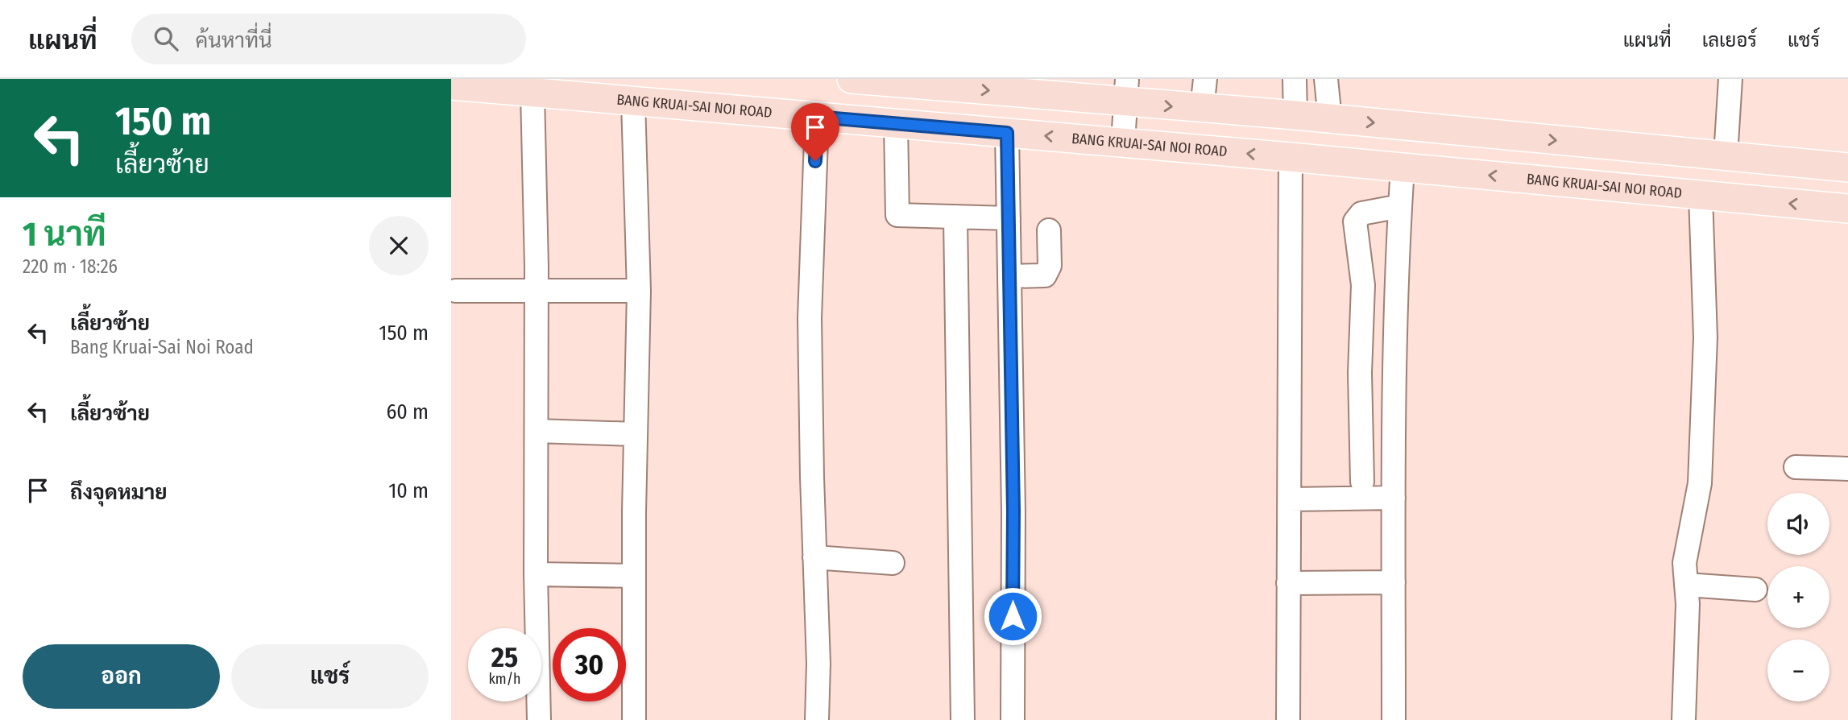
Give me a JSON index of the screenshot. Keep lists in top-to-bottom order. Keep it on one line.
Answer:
{"streets":{"main road":["BANG KRUAI-SAI NOI ROAD"]},"page":{"header":"แผนที่","search":"ค้นหาที่นี่","nav":["แผนที่","เลเยอร์","แชร์"],"turn":["150 m","เลี้ยวซ้าย"],"heading":["1 นาที","220 m · 18:26"],"list":[{"name":"เลี้ยวซ้าย","note":"Bang Kruai-Sai Noi Road","value":"150 m"},{"name":"เลี้ยวซ้าย","value":"60 m"},{"name":"ถึงจุดหมาย","value":"10 m"}],"map_buttons":["+","−"],"speed":"25 km/h","limit":"30","buttons":["ออก","แชร์"]}}
